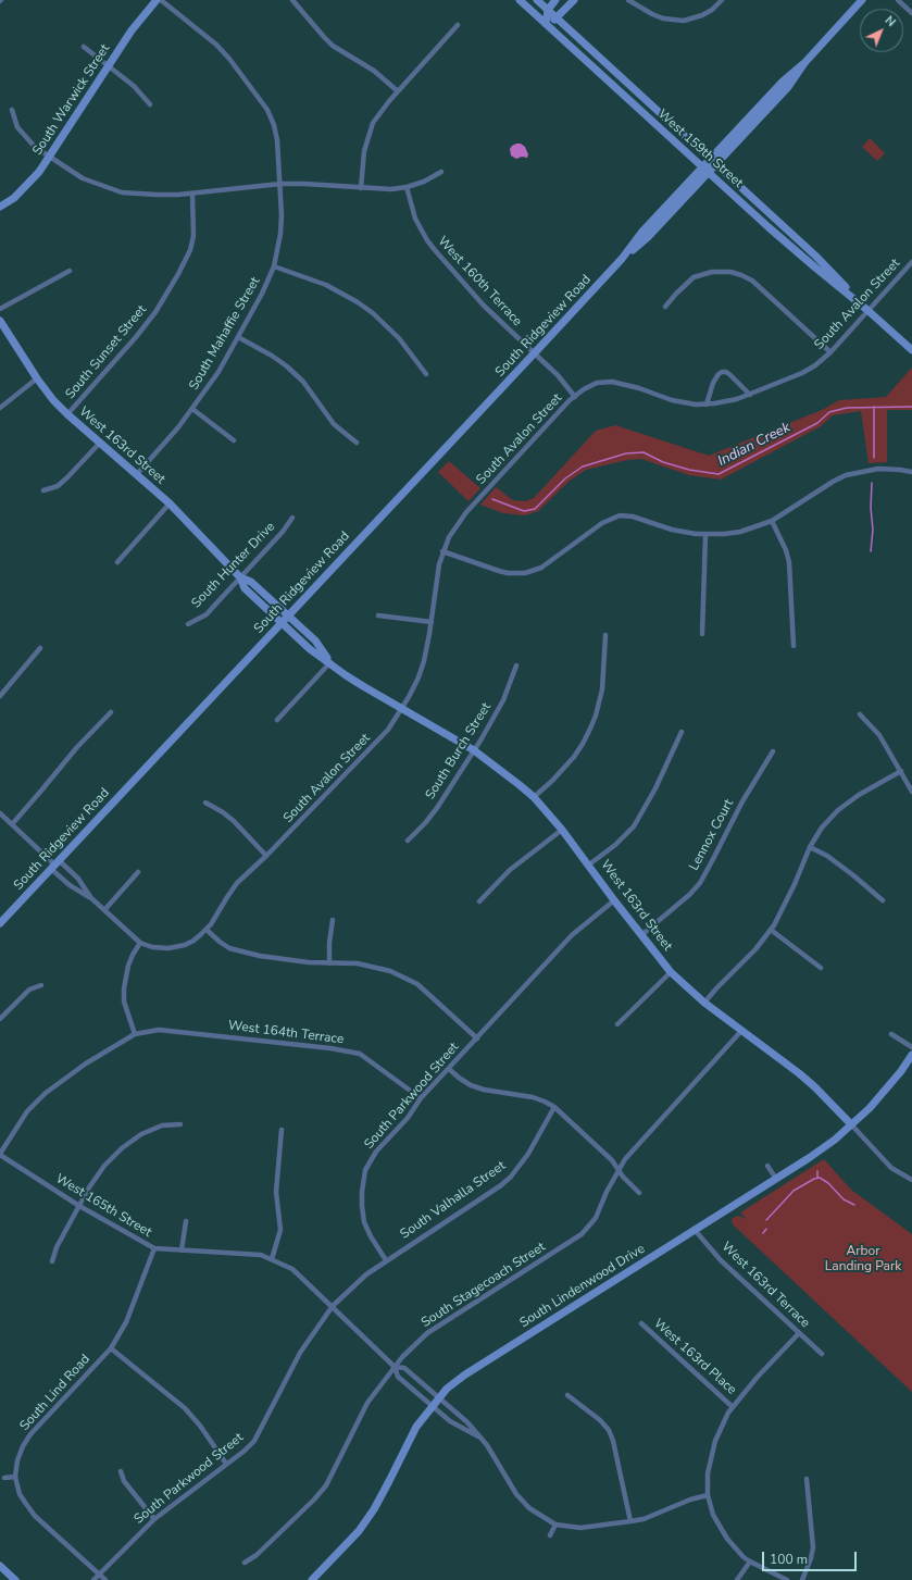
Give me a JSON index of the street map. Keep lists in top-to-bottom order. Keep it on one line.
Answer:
{"streets":{"street":["South Warwick Street","West 159th Street","West 160th Terrace","South Avalon Street","South Ridgeview Road","South Mahaffie Street","South Sunset Street","West 163rd Street","South Hunter Drive","South Burch Street","Lennox Court","West 164th Terrace","South Parkwood Street","South Valhalla Street","West 165th Street","South Stagecoach Street","West 163rd Terrace","South Lindenwood Drive","West 163rd Place","South Lind Road"]},"crossings":[["West 159th Street","South Avalon Street"],["West 159th Street","South Ridgeview Road"],["West 160th Terrace","South Avalon Street"],["West 160th Terrace","South Ridgeview Road"],["South Avalon Street","West 163rd Street"],["South Ridgeview Road","West 163rd Street"],["South Mahaffie Street","West 163rd Street"],["South Sunset Street","West 163rd Street"],["West 163rd Street","South Hunter Drive"],["West 163rd Street","South Burch Street"],["West 163rd Street","Lennox Court"],["West 163rd Street","South Parkwood Street"],["West 163rd Street","South Stagecoach Street"],["West 163rd Street","South Lindenwood Drive"],["West 164th Terrace","South Parkwood Street"],["South Parkwood Street","South Valhalla Street"],["South Parkwood Street","West 165th Street"],["South Parkwood Street","South Lind Road"],["West 165th Street","South Stagecoach Street"],["West 165th Street","South Lindenwood Drive"],["West 165th Street","South Lind Road"],["West 163rd Terrace","South Lindenwood Drive"]],"water":["Indian Creek"],"parks":["Arbor Landing Park"],"scale_bar":"100 m","north":"top right"}
